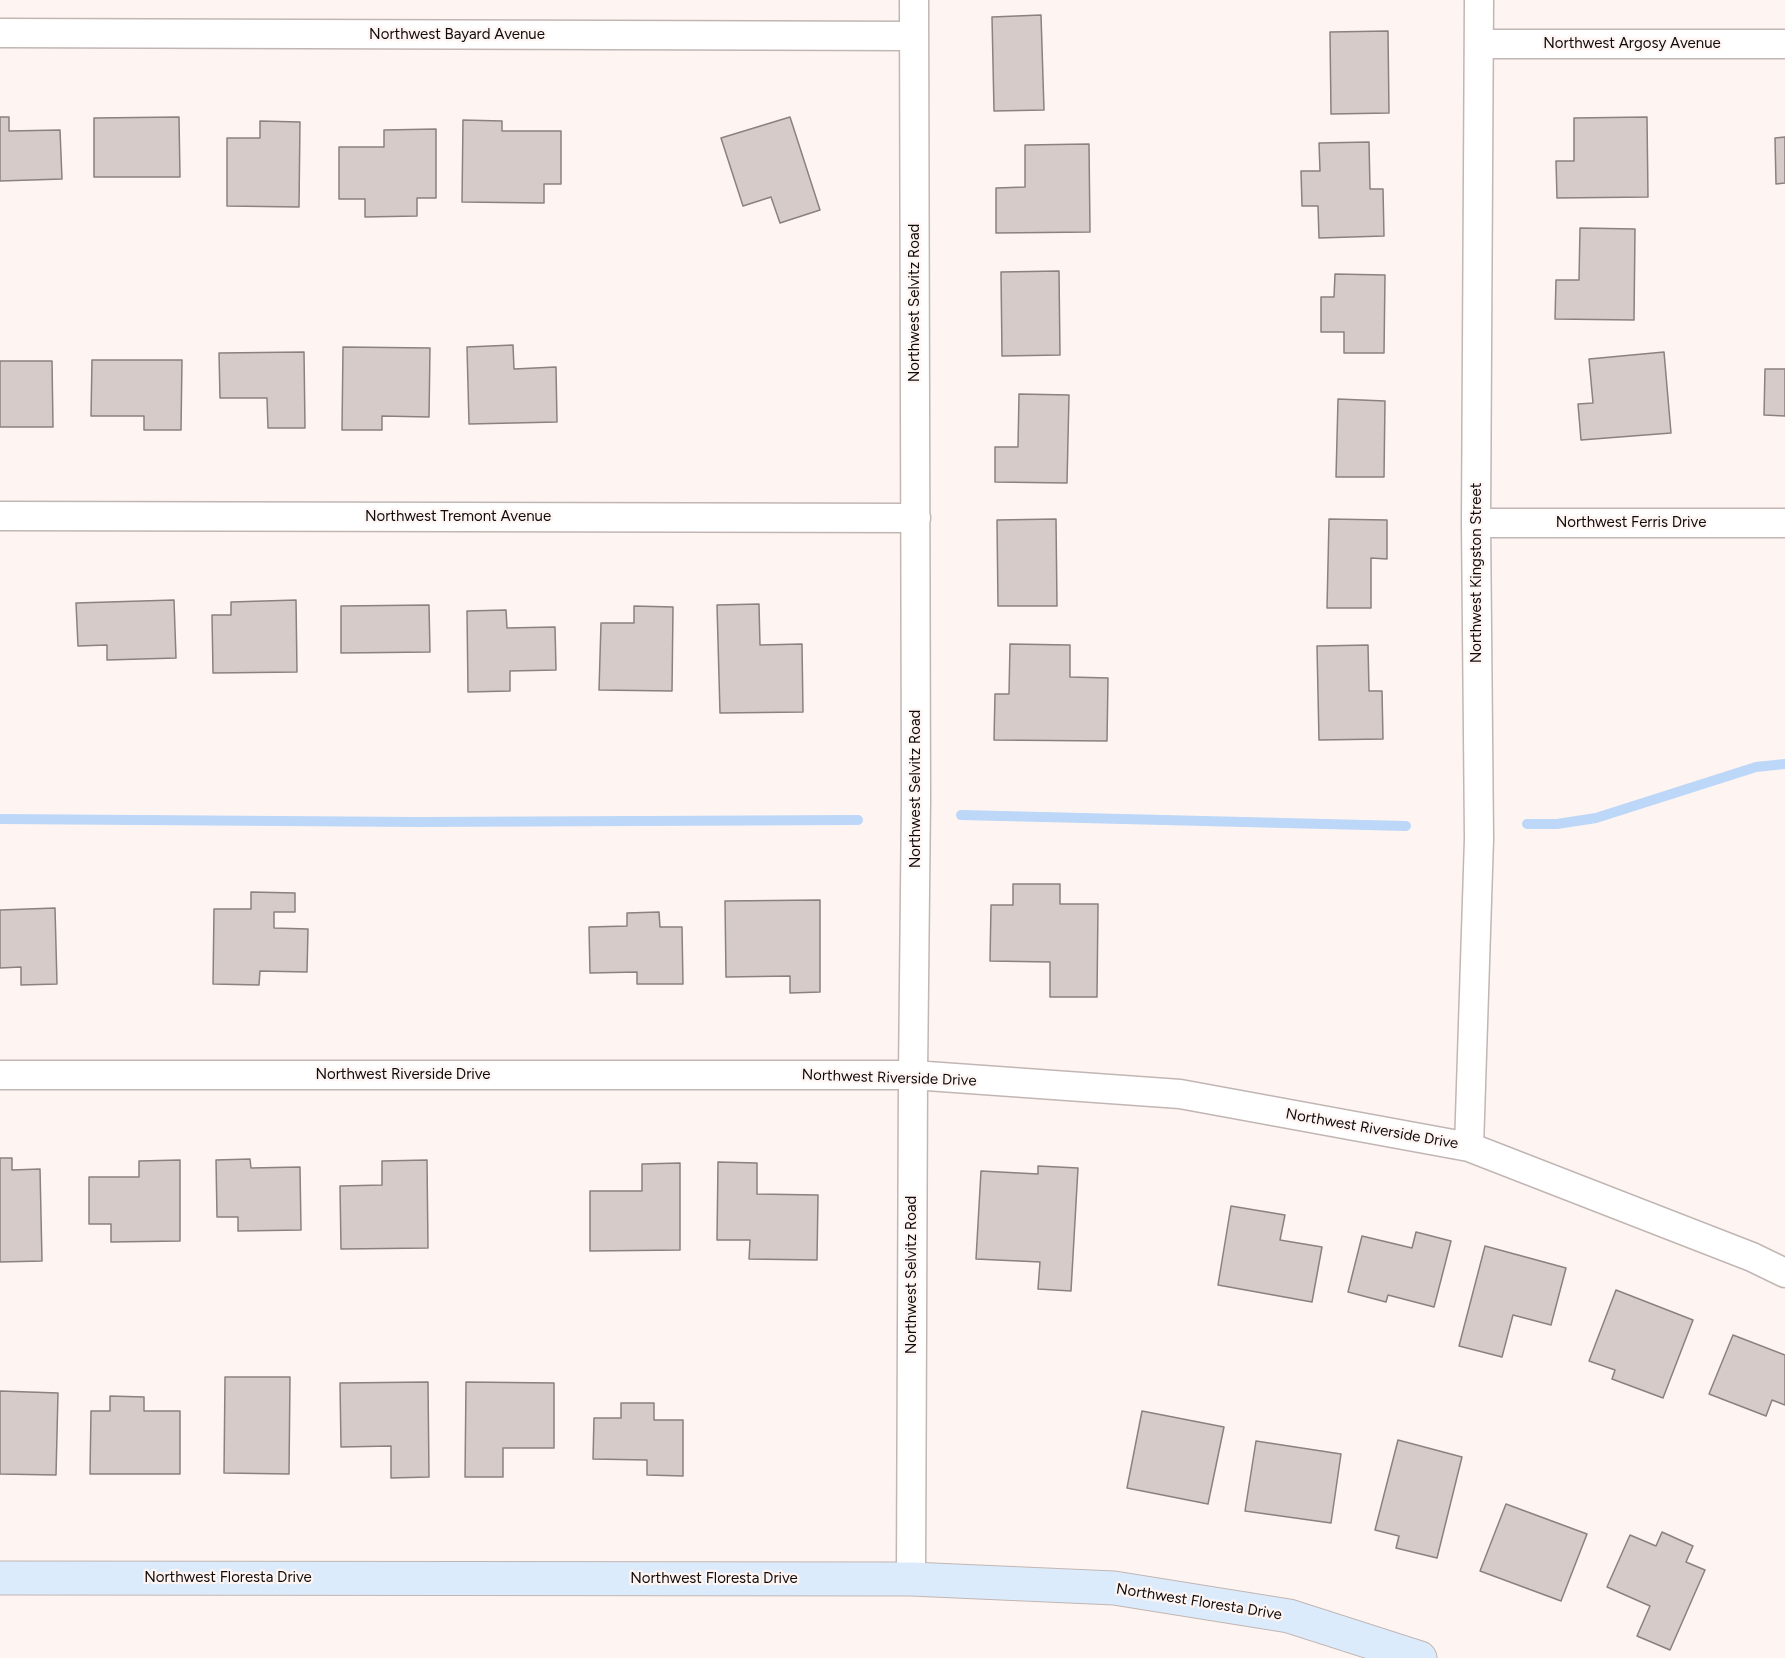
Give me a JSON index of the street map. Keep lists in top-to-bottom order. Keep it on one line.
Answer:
{"streets":{"street":["Northwest Bayard Avenue","Northwest Argosy Avenue","Northwest Selvitz Road","Northwest Tremont Avenue","Northwest Ferris Drive","Northwest Kingston Street","Northwest Riverside Drive","Northwest Floresta Drive"]},"crossings":[["Northwest Bayard Avenue","Northwest Selvitz Road"],["Northwest Argosy Avenue","Northwest Kingston Street"],["Northwest Selvitz Road","Northwest Tremont Avenue"],["Northwest Selvitz Road","Northwest Riverside Drive"],["Northwest Selvitz Road","Northwest Floresta Drive"],["Northwest Ferris Drive","Northwest Kingston Street"],["Northwest Kingston Street","Northwest Riverside Drive"]]}
